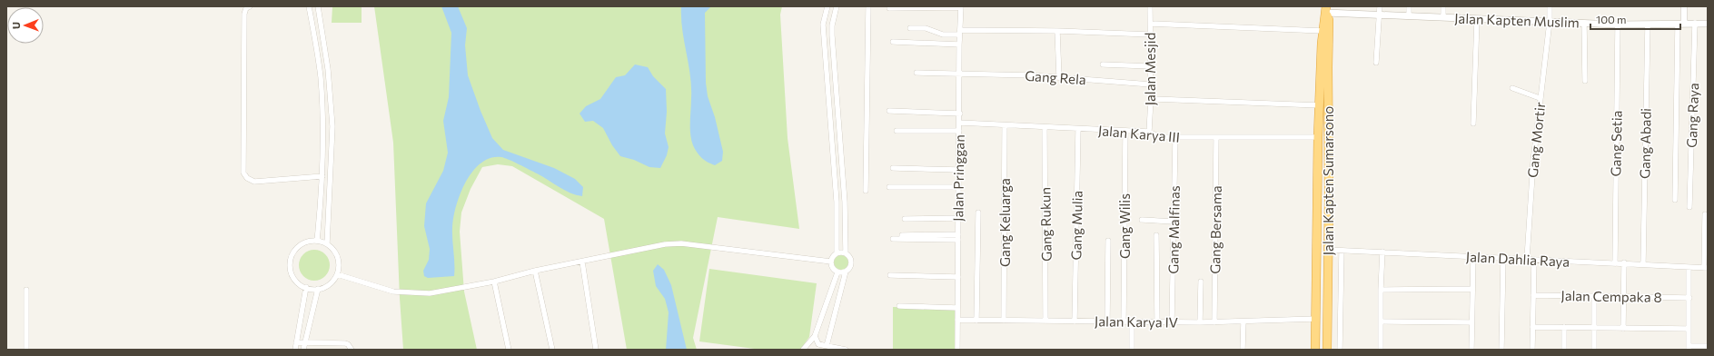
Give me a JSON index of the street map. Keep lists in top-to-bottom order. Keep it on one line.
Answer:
{"streets":{"highway":["Jalan Kapten Sumarsono"],"street":["Jalan Kapten Muslim","Jalan Mesjid","Gang Rela","Gang Raya","Jalan Karya III","Gang Mortir","Gang Setia","Gang Abadi","Jalan Pringgan","Gang Keluarga","Gang Rukun","Gang Mulia","Gang Wilis","Gang Malfinas","Gang Bersama","Jalan Dahlia Raya","Jalan Cempaka 8","Jalan Karya IV"]},"crossings":[["Jalan Kapten Muslim","Gang Raya"],["Jalan Kapten Muslim","Gang Mortir"],["Jalan Kapten Muslim","Gang Setia"],["Jalan Kapten Muslim","Gang Abadi"],["Jalan Kapten Muslim","Jalan Kapten Sumarsono"],["Jalan Mesjid","Gang Rela"],["Jalan Mesjid","Jalan Karya III"],["Gang Rela","Jalan Pringgan"],["Jalan Karya III","Jalan Pringgan"],["Jalan Karya III","Jalan Kapten Sumarsono"],["Jalan Karya III","Gang Keluarga"],["Jalan Karya III","Gang Rukun"],["Jalan Karya III","Gang Mulia"],["Jalan Karya III","Gang Wilis"],["Jalan Karya III","Gang Malfinas"],["Jalan Karya III","Gang Bersama"],["Gang Mortir","Jalan Dahlia Raya"],["Gang Setia","Jalan Dahlia Raya"],["Gang Abadi","Jalan Dahlia Raya"],["Jalan Pringgan","Jalan Karya IV"],["Jalan Kapten Sumarsono","Jalan Dahlia Raya"],["Jalan Kapten Sumarsono","Jalan Karya IV"],["Gang Keluarga","Jalan Karya IV"],["Gang Rukun","Jalan Karya IV"],["Gang Mulia","Jalan Karya IV"],["Gang Wilis","Jalan Karya IV"],["Gang Malfinas","Jalan Karya IV"],["Gang Bersama","Jalan Karya IV"]],"scale_bar":"100 m","north":"left"}
